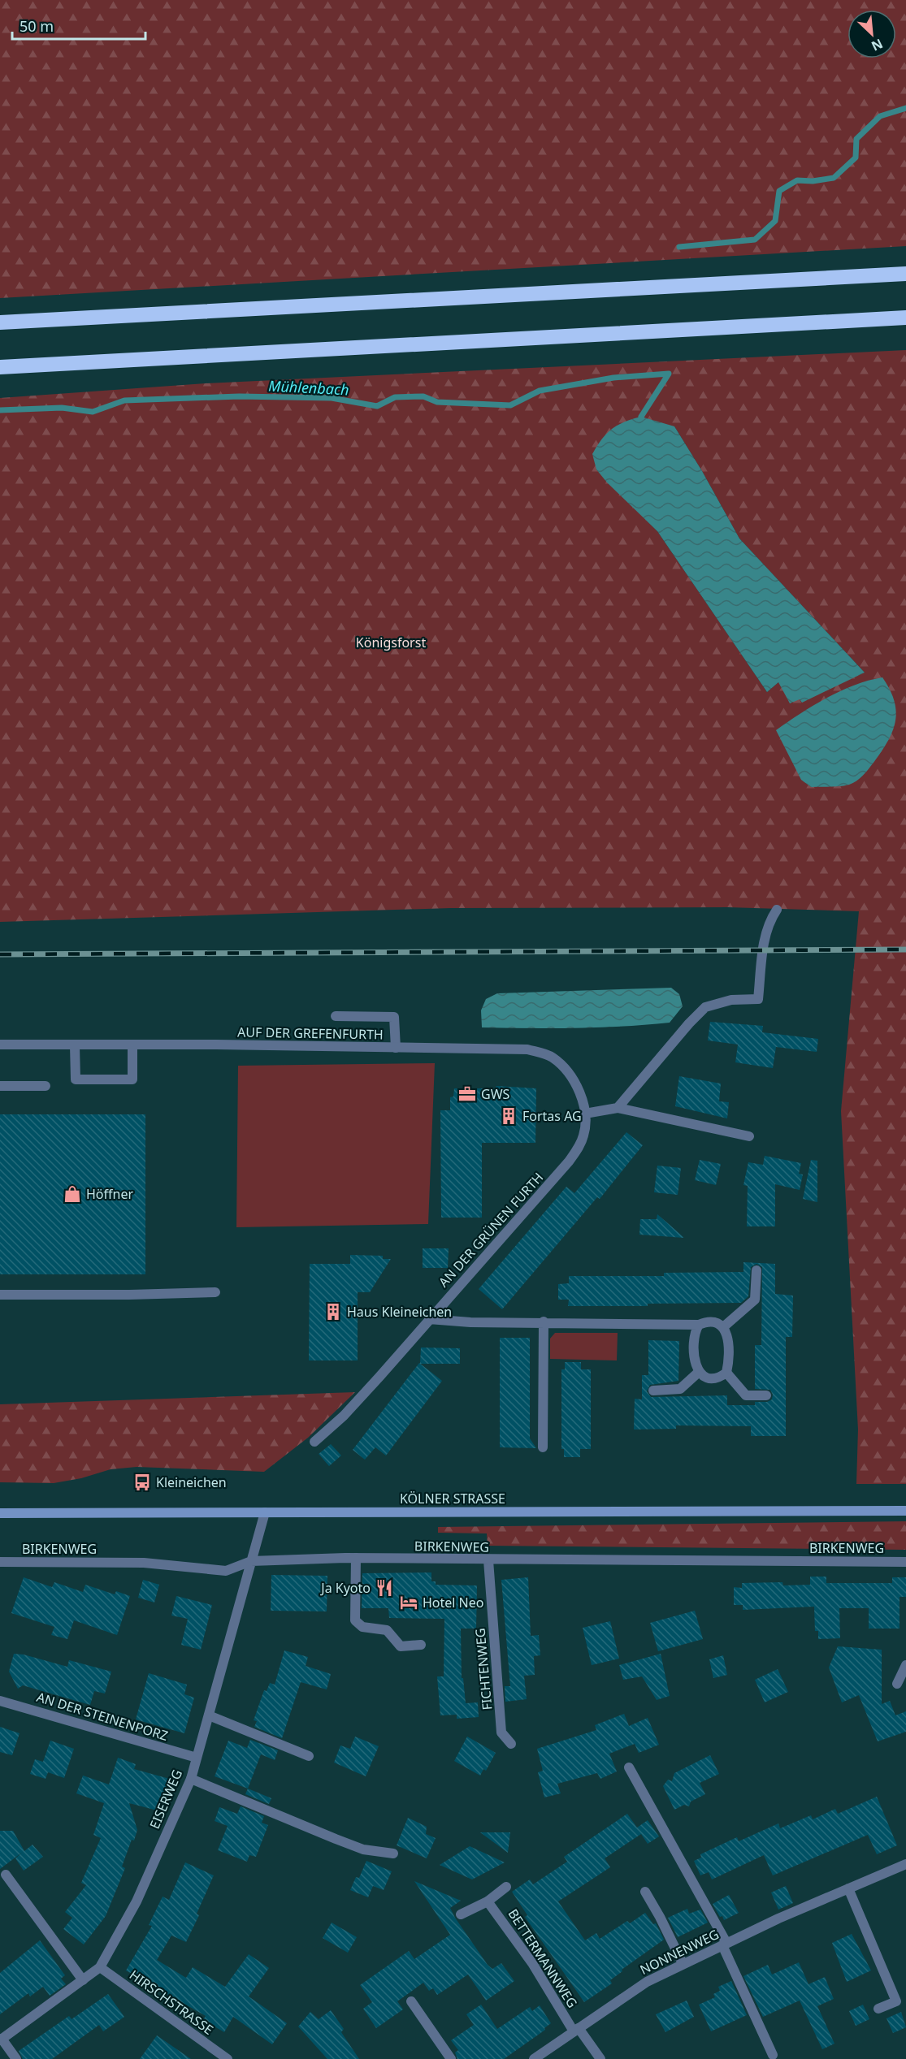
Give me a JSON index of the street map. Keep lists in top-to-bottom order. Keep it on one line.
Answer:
{"streets":{"main road":["KÖLNER STRASSE"],"street":["AUF DER GREFENFURTH","AN DER GRÜNEN FURTH","BIRKENWEG","FICHTENWEG","AN DER STEINENPORZ","EISERWEG","NONNENWEG","BETTERMANNWEG","HIRSCHSTRASSE"]},"crossings":[["AUF DER GREFENFURTH","AN DER GRÜNEN FURTH"],["KÖLNER STRASSE","EISERWEG"],["BIRKENWEG","FICHTENWEG"],["BIRKENWEG","EISERWEG"],["AN DER STEINENPORZ","EISERWEG"],["EISERWEG","HIRSCHSTRASSE"],["NONNENWEG","BETTERMANNWEG"]],"water":["Mühlenbach"],"parks":["Königsforst"],"places":{"office":["GWS"],"building":["Fortas AG","Haus Kleineichen"],"shop":["Höffner"],"bus stop":["Kleineichen"],"restaurant":["Ja Kyoto"],"hotel":["Hotel Neo"]},"scale_bar":"50 m","north":"bottom right"}
